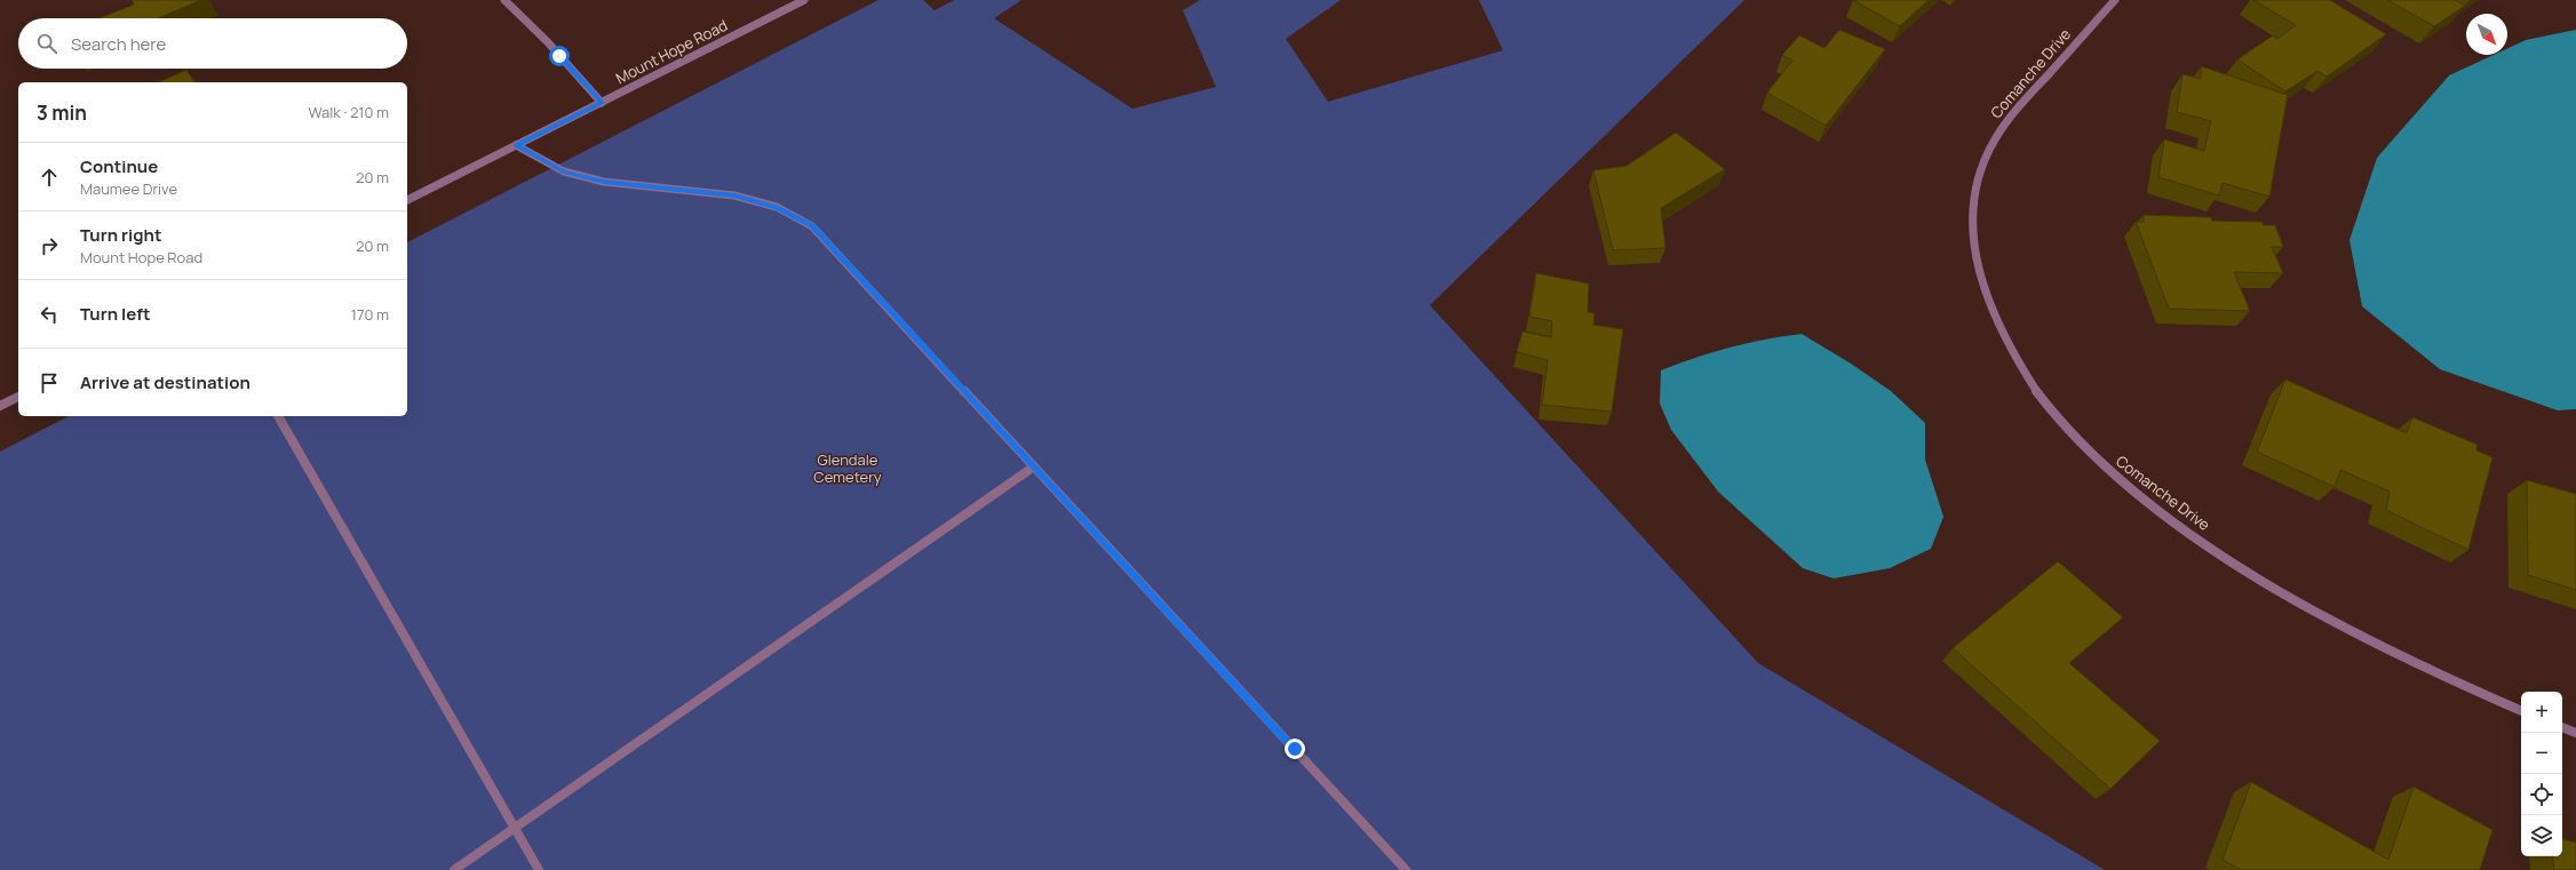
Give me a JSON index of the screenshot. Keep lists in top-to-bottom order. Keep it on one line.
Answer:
{"streets":{"street":["Mount Hope Road","Comanche Drive"]},"parks":["Glendale Cemetery"],"north":"bottom right","page":{"search":"Search here","heading":["3 min","Walk · 210 m"],"list":[["Continue","Maumee Drive","20 m"],["Turn right","Mount Hope Road","20 m"],["Turn left","170 m"],"Arrive at destination"],"map_buttons":["+","−"]}}
